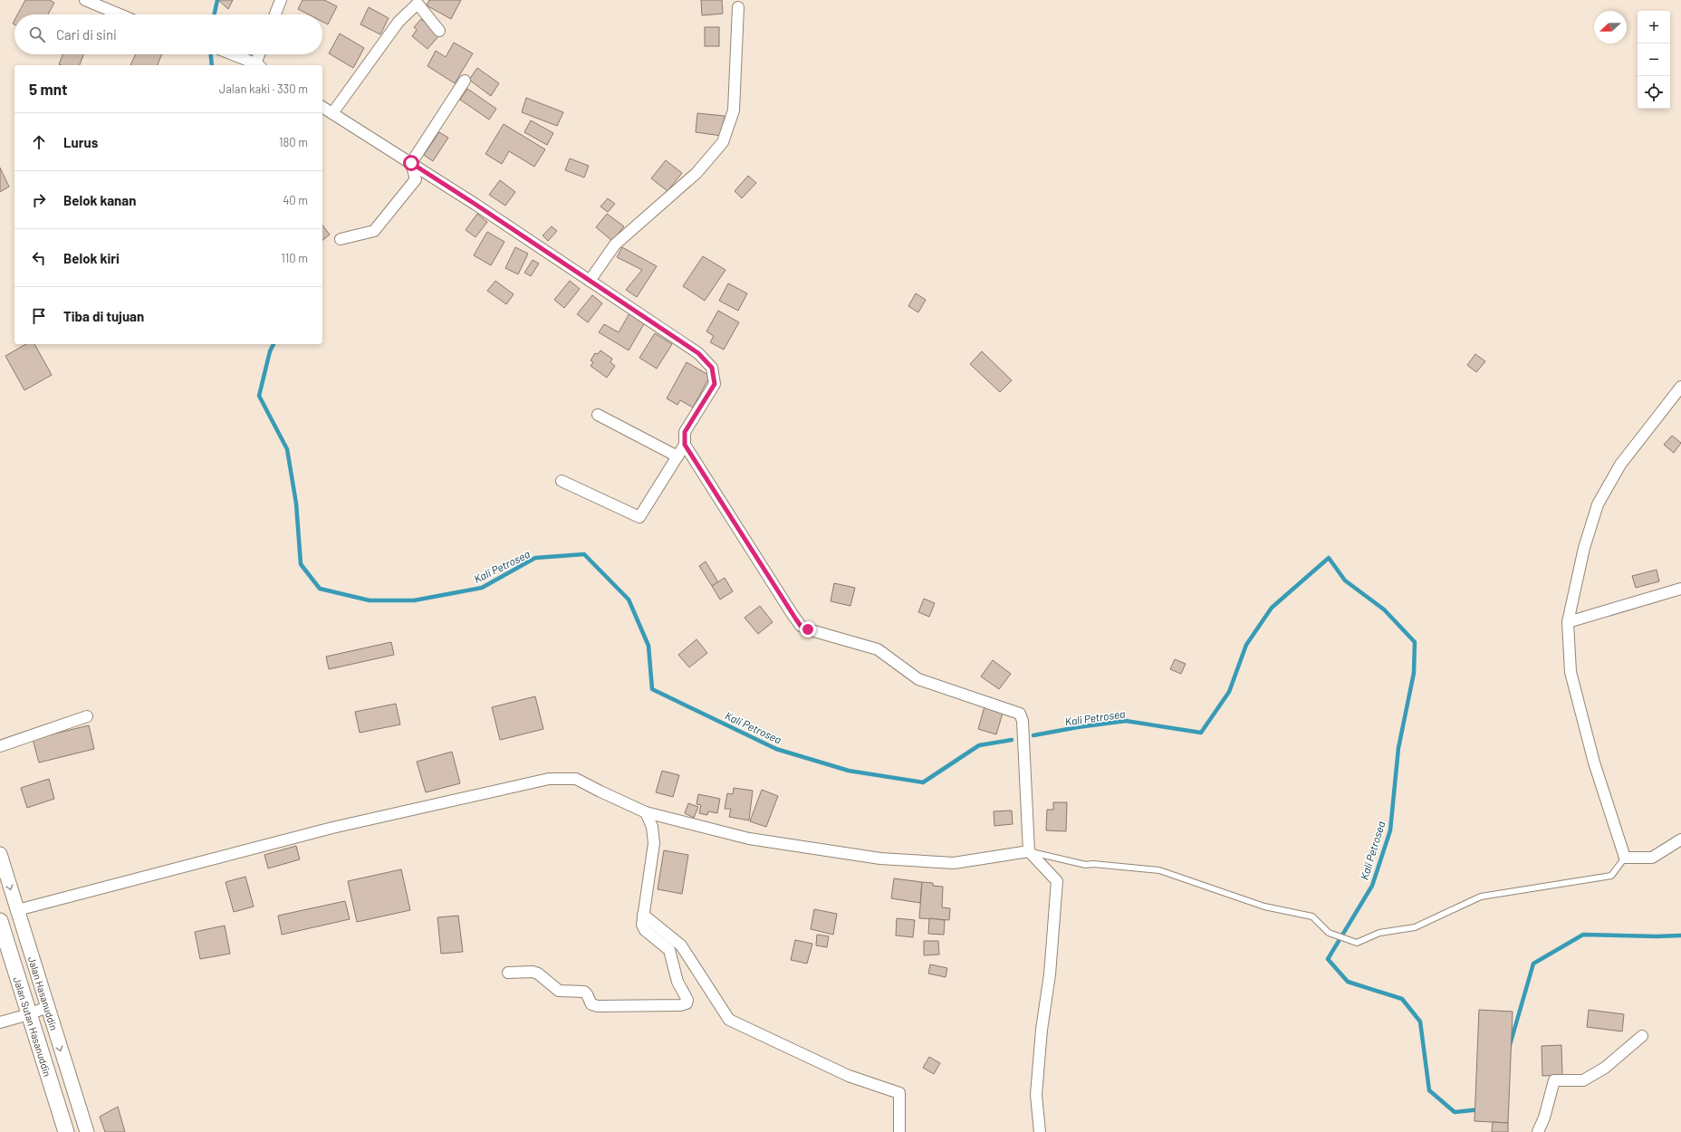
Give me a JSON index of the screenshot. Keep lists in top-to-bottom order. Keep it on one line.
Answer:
{"streets":{"main road":["Jalan Sutan Hasanuddin"],"street":["Jalan Hasanuddin"]},"one_way":["Jalan Hasanuddin"],"water":["Kali Petrosea"],"north":"left","page":{"map_buttons":["+","−"],"search":"Cari di sini","heading":["5 mnt","Jalan kaki · 330 m"],"list":[["Lurus","180 m"],["Belok kanan","40 m"],["Belok kiri","110 m"],"Tiba di tujuan"]}}
